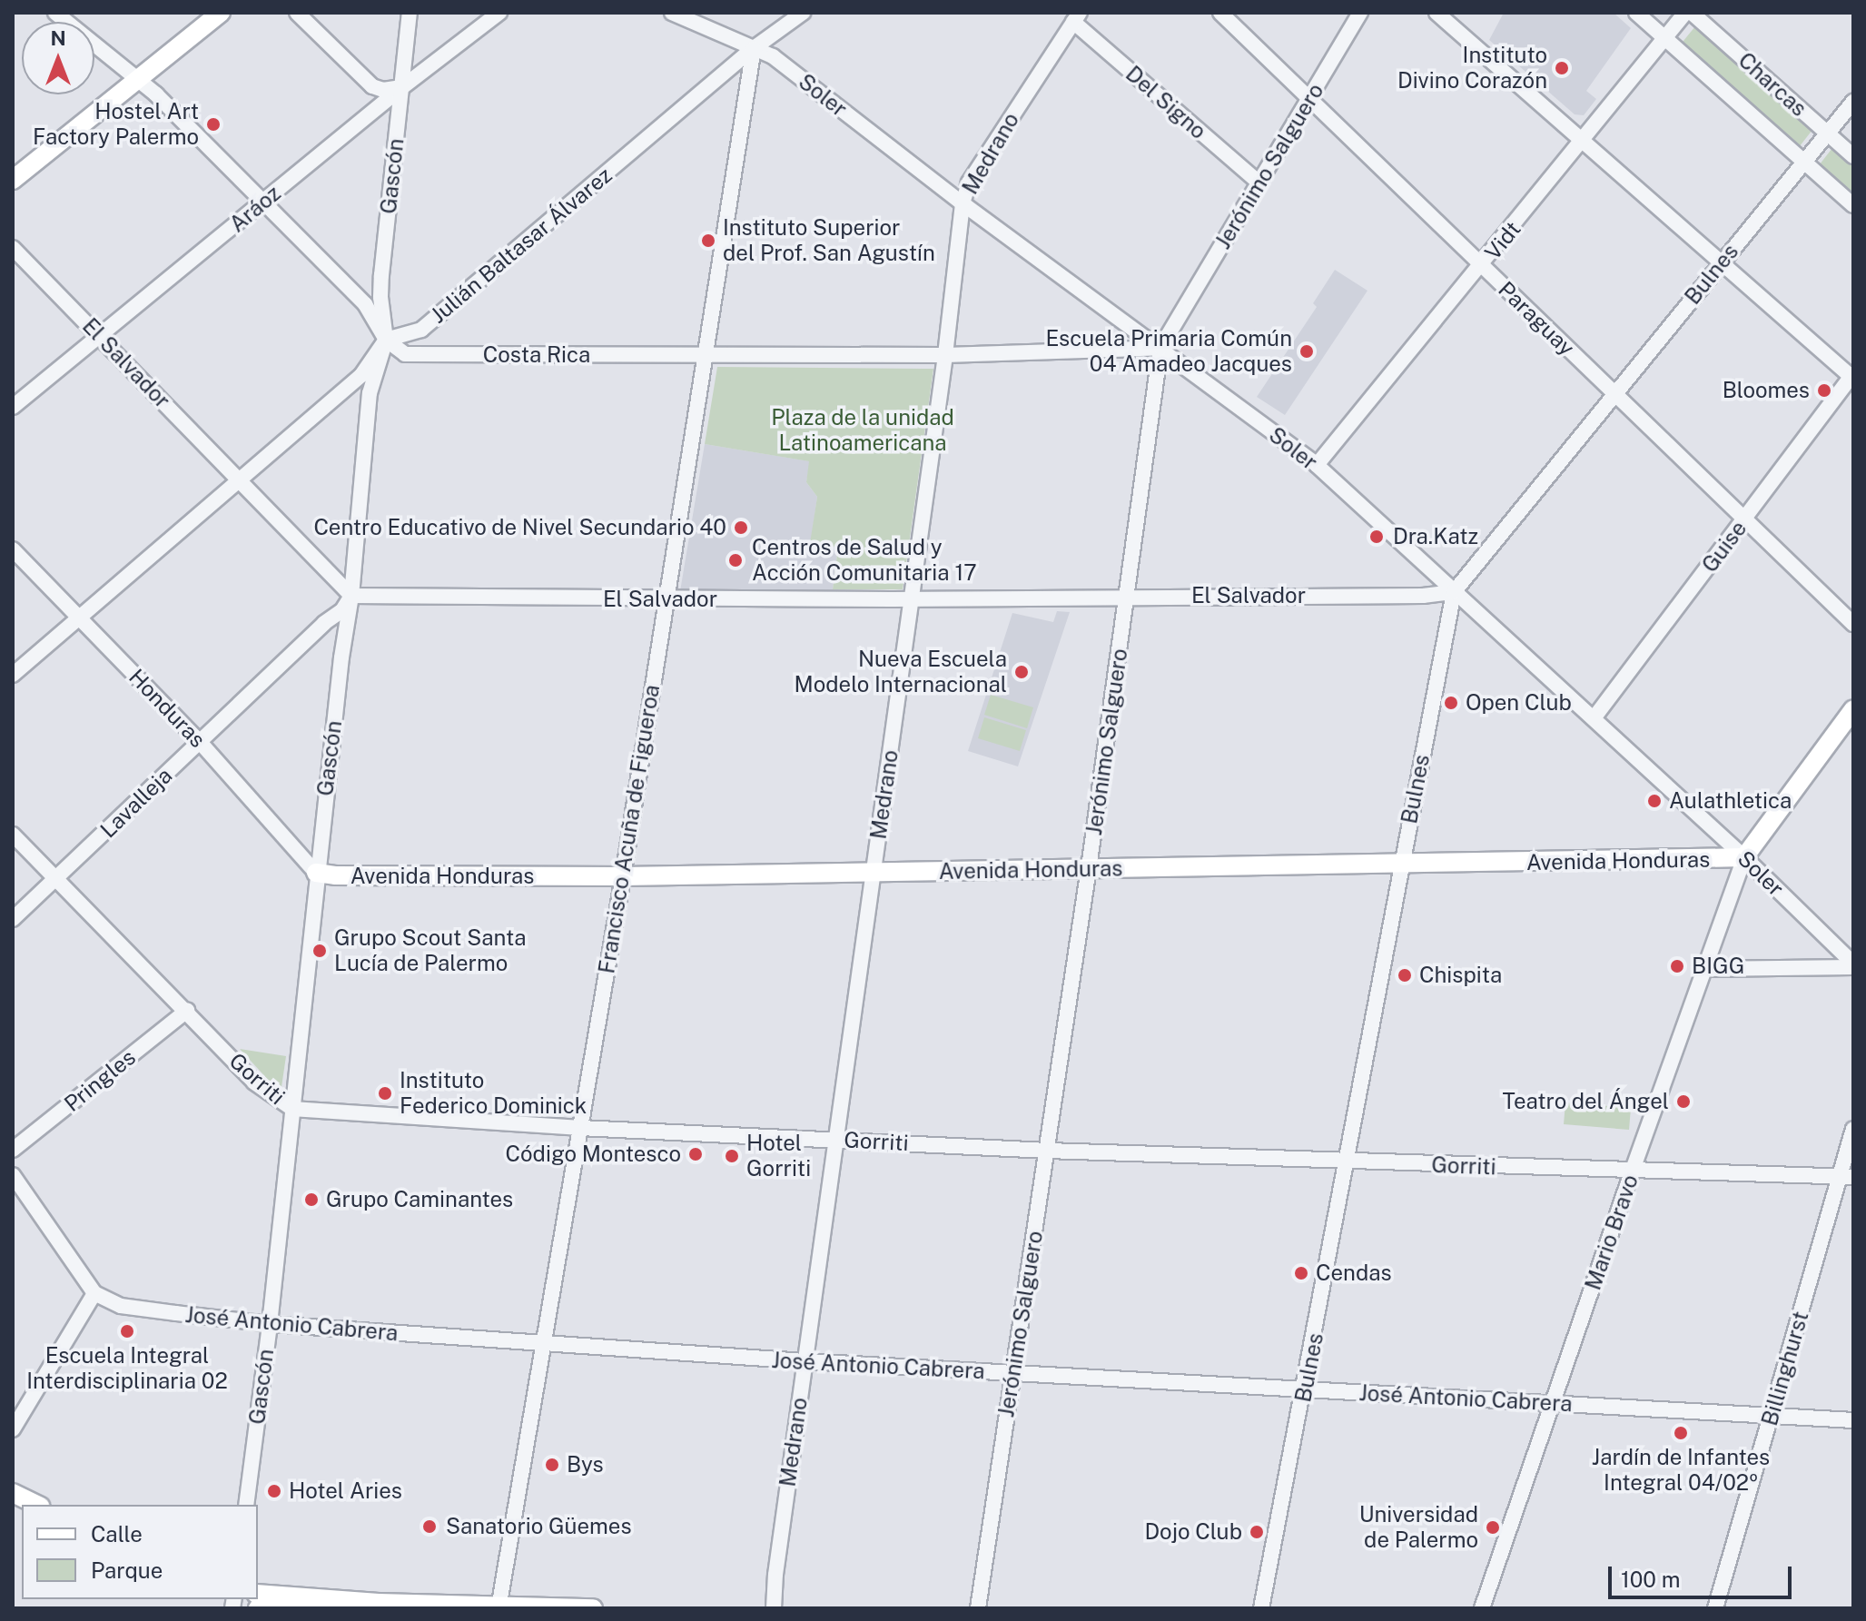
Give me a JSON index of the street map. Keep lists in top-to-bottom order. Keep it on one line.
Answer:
{"streets":{"main road":["Avenida Honduras"],"street":["Charcas","Soler","Del Signo","Medrano","Jerónimo Salguero","Gascón","Aráoz","Vidt","Julián Baltasar Álvarez","Bulnes","Paraguay","Costa Rica","El Salvador","Guise","Honduras","Lavalleja","Francisco Acuña de Figueroa","Gorriti","Pringles","Mario Bravo","José Antonio Cabrera","Billinghurst"]},"crossings":[["Charcas","Bulnes"],["Soler","Medrano"],["Soler","Jerónimo Salguero"],["Soler","Vidt"],["Soler","Julián Baltasar Álvarez"],["Soler","Bulnes"],["Soler","Costa Rica"],["Soler","El Salvador"],["Soler","Guise"],["Soler","Francisco Acuña de Figueroa"],["Soler","Avenida Honduras"],["Soler","Mario Bravo"],["Del Signo","Medrano"],["Del Signo","Jerónimo Salguero"],["Medrano","Costa Rica"],["Medrano","El Salvador"],["Medrano","Avenida Honduras"],["Medrano","Gorriti"],["Medrano","José Antonio Cabrera"],["Jerónimo Salguero","Paraguay"],["Jerónimo Salguero","Costa Rica"],["Jerónimo Salguero","El Salvador"],["Jerónimo Salguero","Avenida Honduras"],["Jerónimo Salguero","Gorriti"],["Jerónimo Salguero","José Antonio Cabrera"],["Gascón","Aráoz"],["Gascón","Julián Baltasar Álvarez"],["Gascón","Costa Rica"],["Gascón","El Salvador"],["Gascón","Honduras"],["Gascón","Lavalleja"],["Gascón","Avenida Honduras"],["Gascón","Gorriti"],["Gascón","José Antonio Cabrera"],["Aráoz","El Salvador"],["Vidt","Paraguay"],["Julián Baltasar Álvarez","Costa Rica"],["Julián Baltasar Álvarez","Francisco Acuña de Figueroa"],["Bulnes","Paraguay"],["Bulnes","El Salvador"],["Bulnes","Avenida Honduras"],["Bulnes","Gorriti"],["Bulnes","José Antonio Cabrera"],["Paraguay","Guise"],["Costa Rica","Francisco Acuña de Figueroa"],["El Salvador","Lavalleja"],["El Salvador","Francisco Acuña de Figueroa"],["Honduras","Lavalleja"],["Honduras","Avenida Honduras"],["Lavalleja","Gorriti"],["Francisco Acuña de Figueroa","Avenida Honduras"],["Francisco Acuña de Figueroa","Gorriti"],["Francisco Acuña de Figueroa","José Antonio Cabrera"],["Avenida Honduras","Mario Bravo"],["Gorriti","Pringles"],["Gorriti","Mario Bravo"],["Gorriti","Billinghurst"],["Mario Bravo","José Antonio Cabrera"],["José Antonio Cabrera","Billinghurst"]],"parks":["Plaza de la unidad Latinoamericana"],"places":["Instituto Divino Corazón","Hostel Art Factory Palermo","Instituto Superior del Prof. San Agustín","Escuela Primaria Común 04 Amadeo Jacques","Bloomes","Centro Educativo de Nivel Secundario 40","Dra.Katz","Centros de Salud y Acción Comunitaria 17","Nueva Escuela Modelo Internacional","Open Club","Aulathletica","Grupo Scout Santa Lucía de Palermo","BIGG","Chispita","Instituto Federico Dominick","Teatro del Ángel","Código Montesco","Hotel Gorriti","Grupo Caminantes","Cendas","Escuela Integral Interdisciplinaria 02","Jardín de Infantes Integral 04/02º","Bys","Hotel Aries","Sanatorio Güemes","Universidad de Palermo","Dojo Club"],"legend":["Calle","Parque"],"scale_bar":"100 m","north":"top"}
